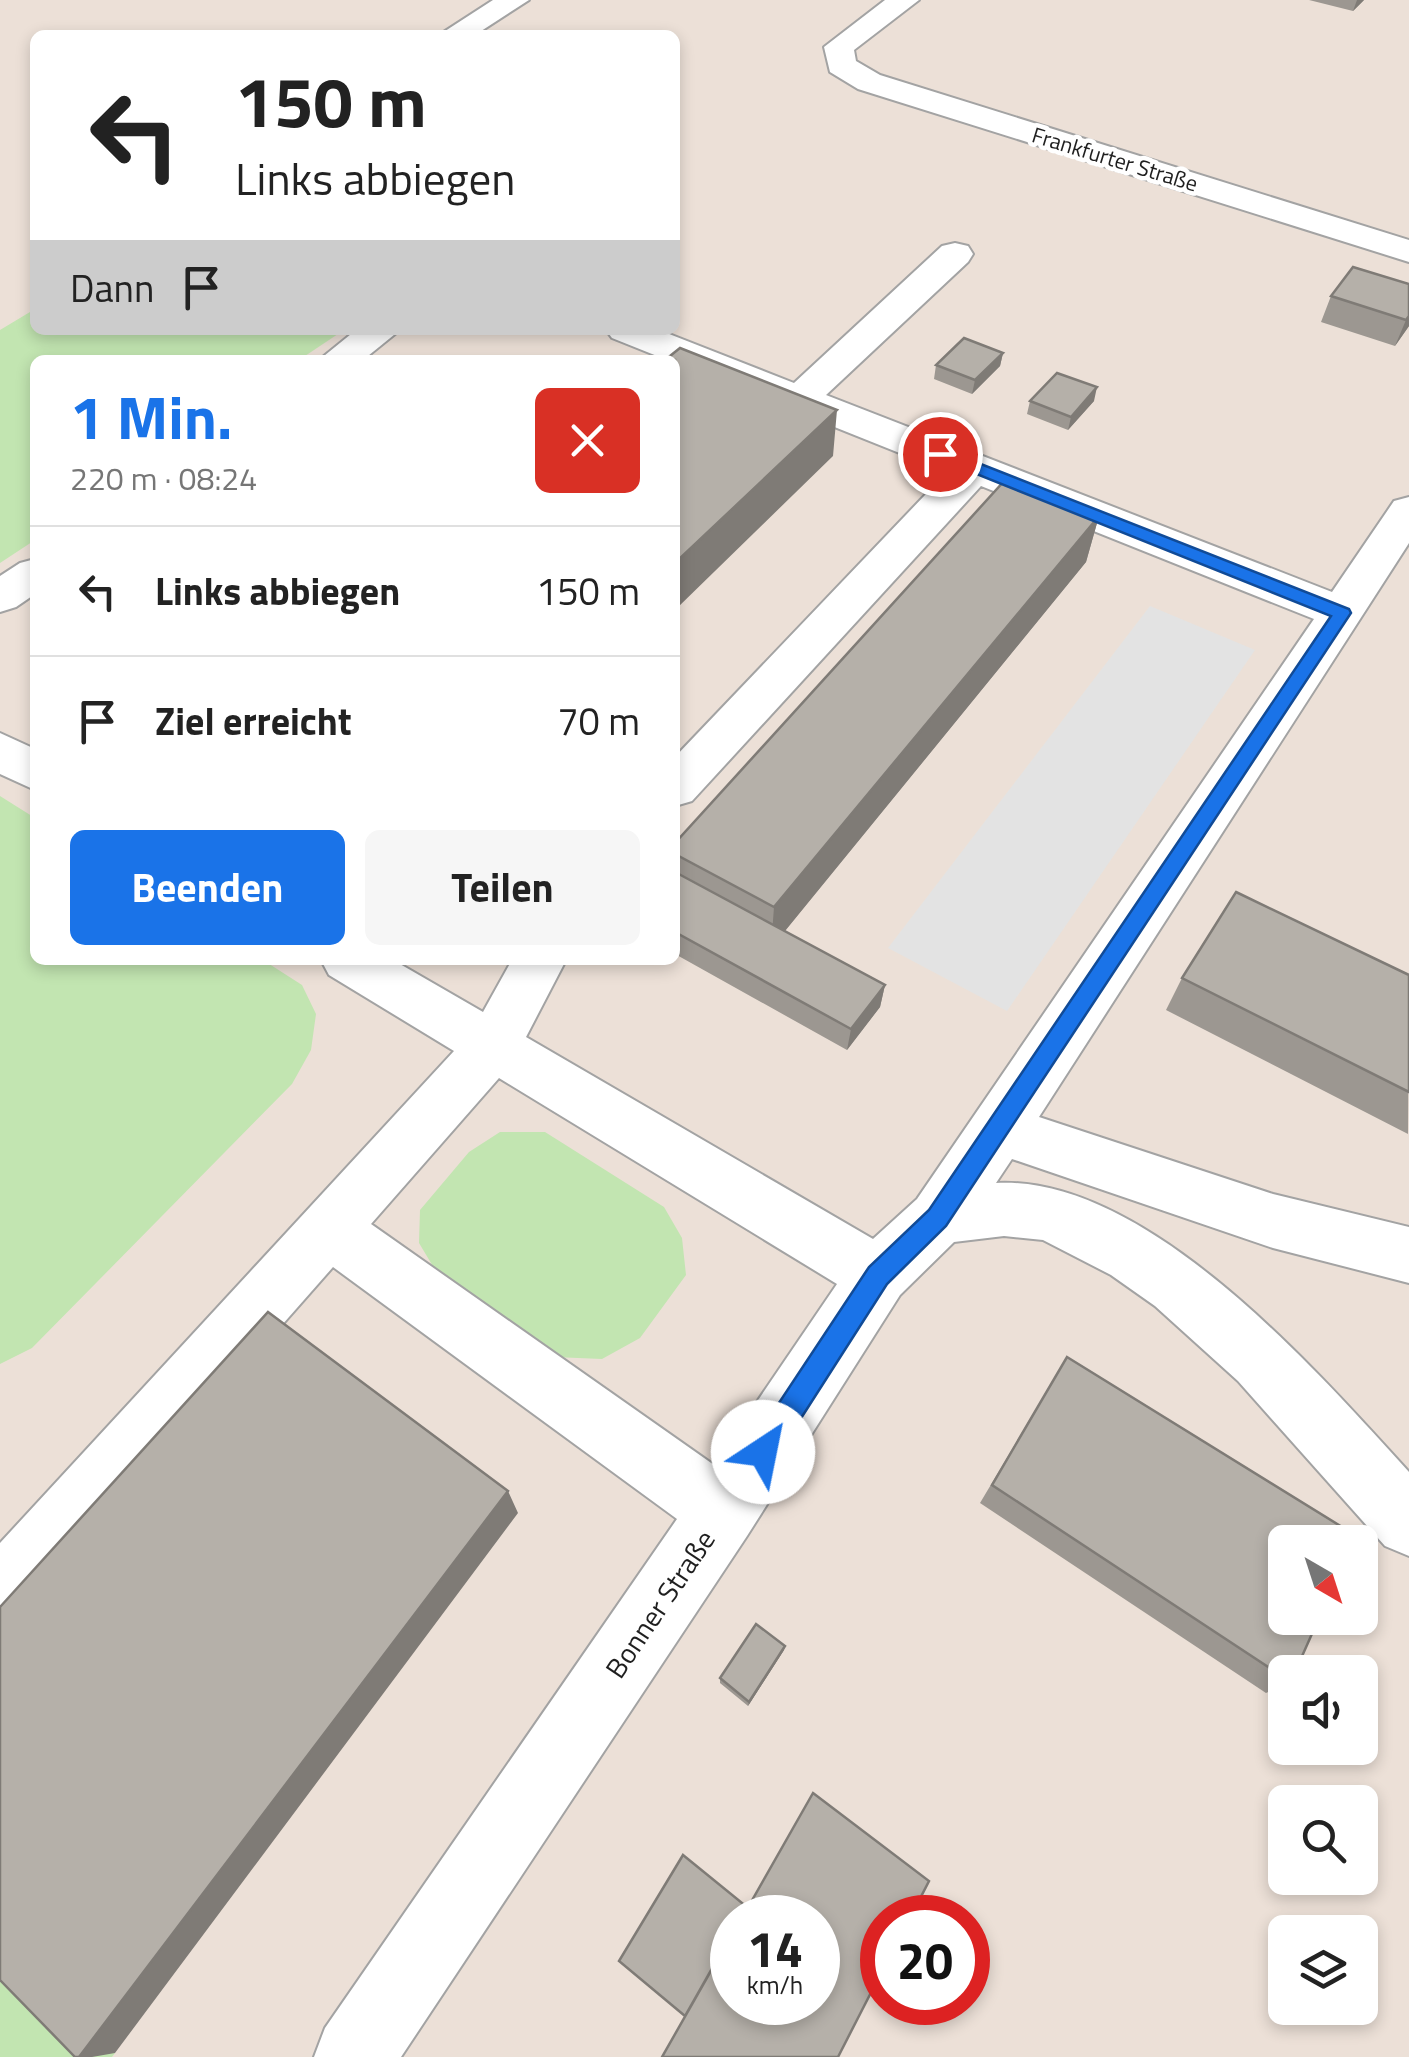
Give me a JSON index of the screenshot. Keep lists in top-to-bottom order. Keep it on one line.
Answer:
{"streets":{"lane":["Frankfurter Straße","Bonner Straße"]},"north":"bottom right","page":{"turn":["150 m","Links abbiegen"],"then":"Dann","heading":["1 Min.","220 m · 08:24"],"list":[{"name":"Links abbiegen","value":"150 m"},{"name":"Ziel erreicht","value":"70 m"}],"buttons":["Beenden","Teilen"],"speed":"14 km/h","limit":"20"}}
